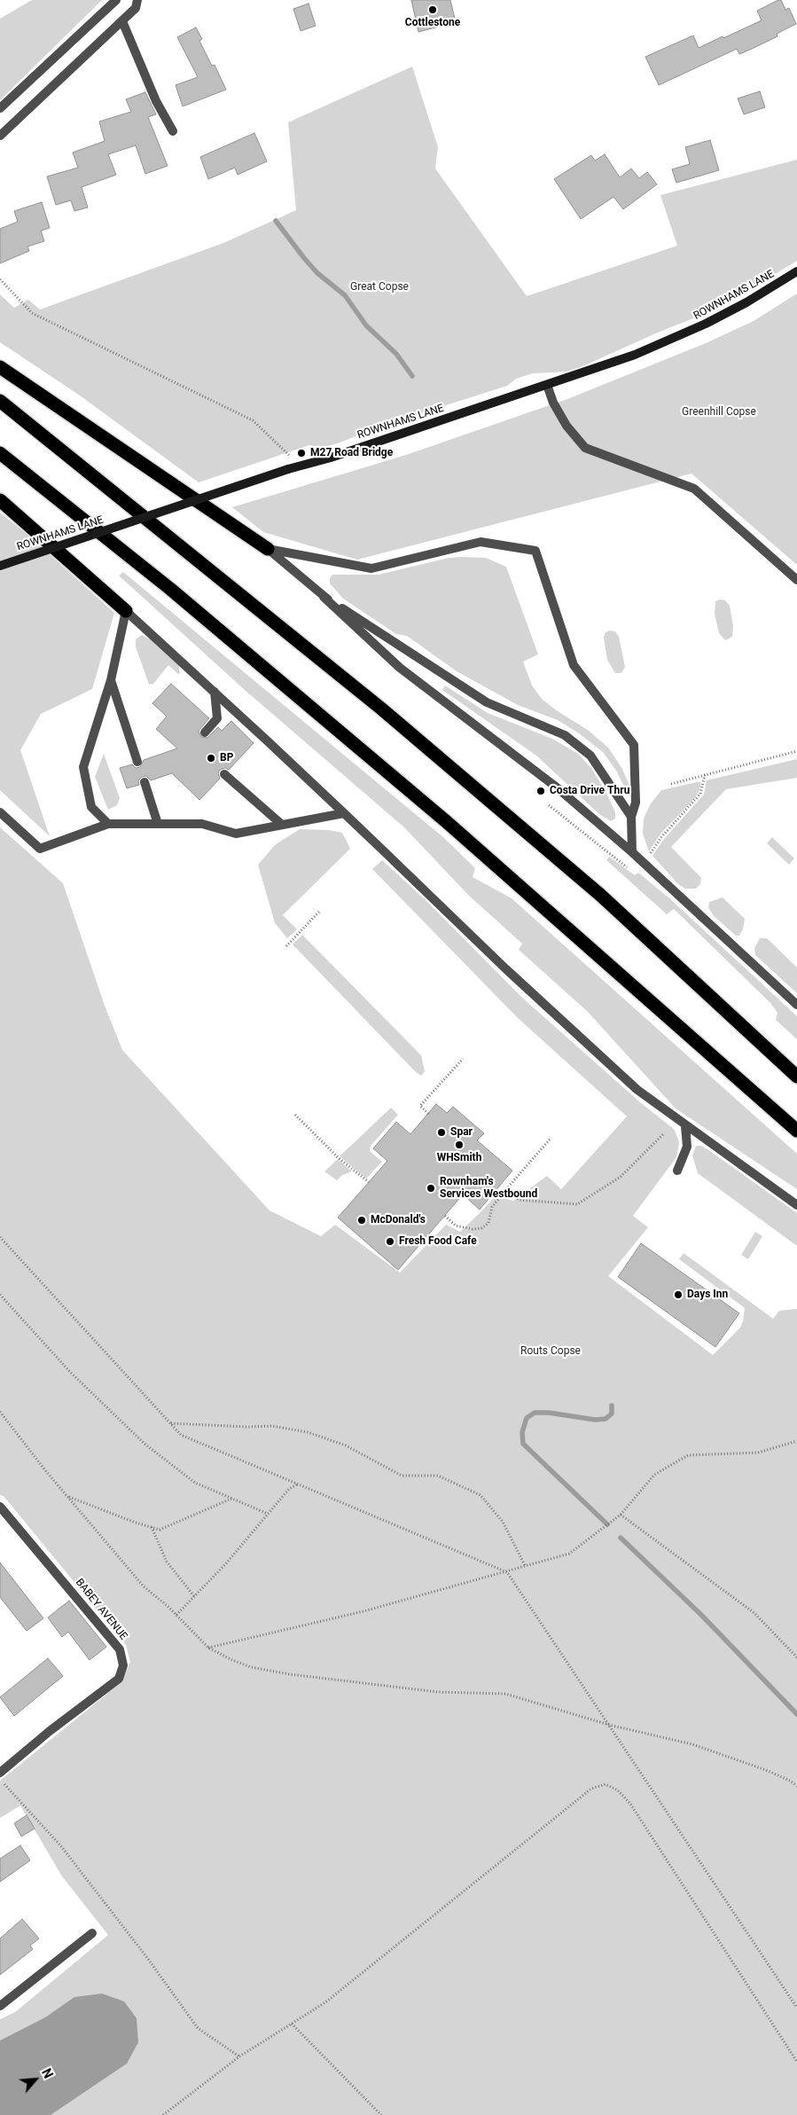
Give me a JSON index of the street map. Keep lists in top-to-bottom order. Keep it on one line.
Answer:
{"streets":{"street":["ROWNHAMS LANE","BABEY AVENUE"]},"parks":["Great Copse","Greenhill Copse","Routs Copse"],"places":["Cottlestone","M27 Road Bridge","BP","Costa Drive Thru","Spar","WHSmith","Rownham's Services Westbound","McDonald's","Fresh Food Cafe","Days Inn"],"north":"top right"}
